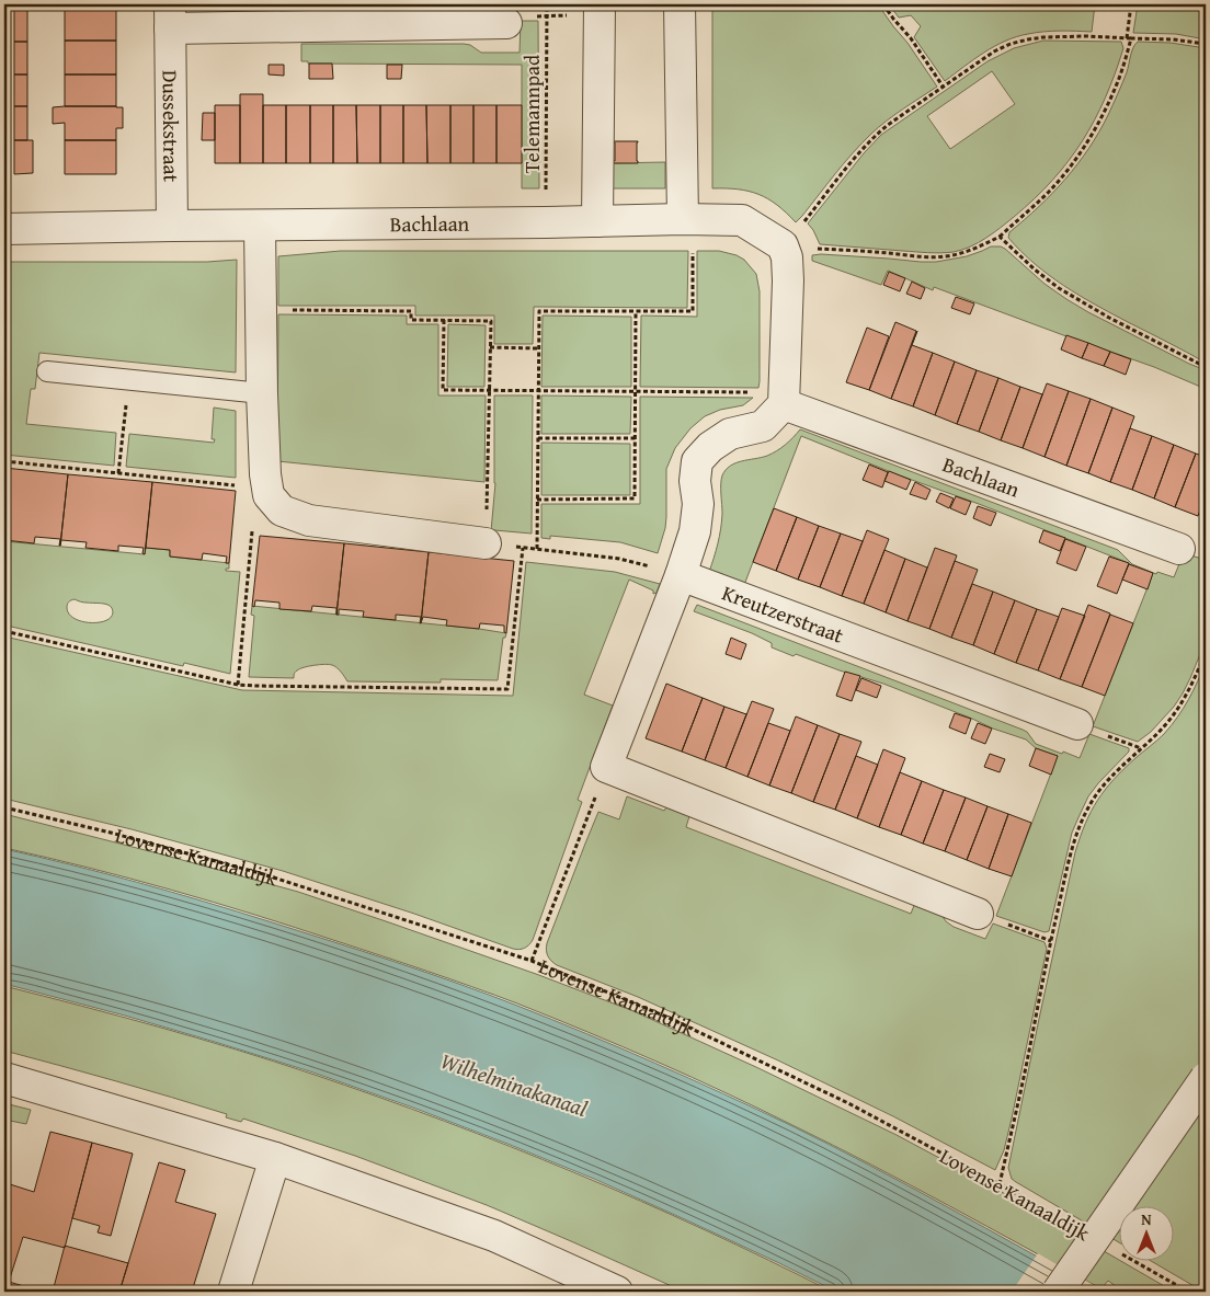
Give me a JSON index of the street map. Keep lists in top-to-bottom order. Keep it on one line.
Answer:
{"streets":{"street":["Dussekstraat","Bachlaan","Kreutzerstraat"],"path":["Telemannpad","Lovense Kanaaldijk"]},"crossings":[["Telemannpad","Bachlaan"],["Dussekstraat","Bachlaan"]],"water":["Wilhelminakanaal"],"north":"top"}
